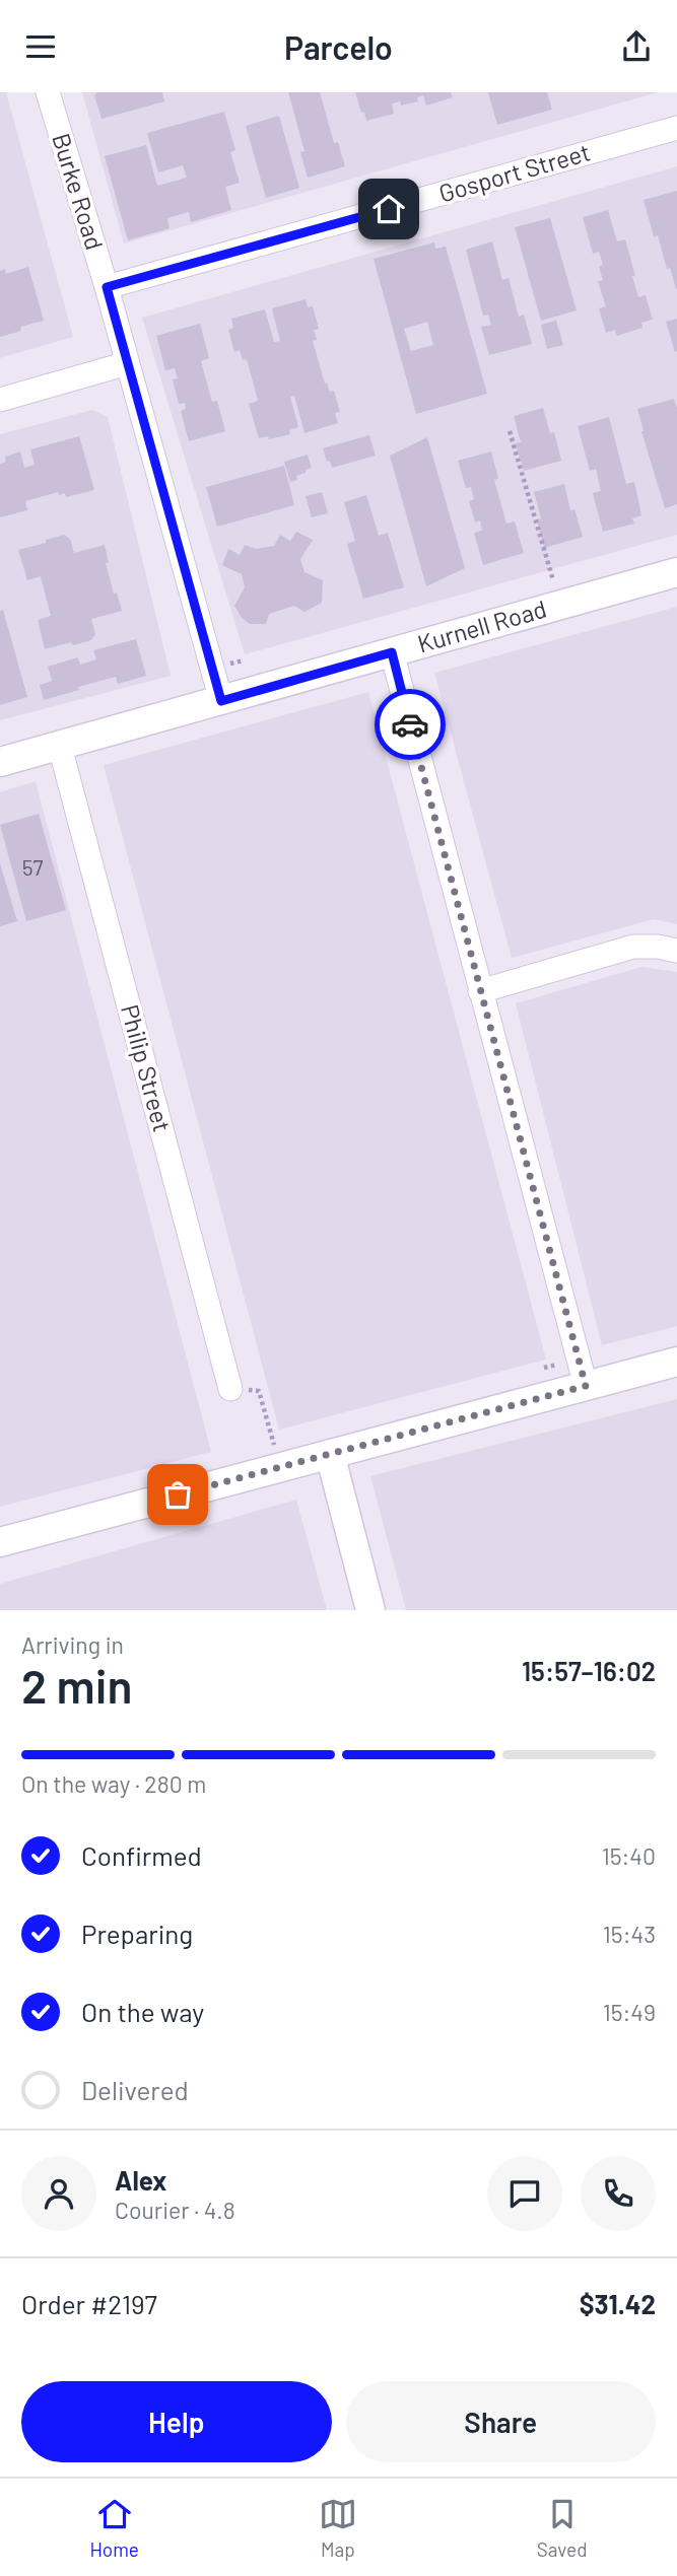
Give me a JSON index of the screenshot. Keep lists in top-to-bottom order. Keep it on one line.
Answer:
{"streets":{"street":["Gosport Street","Burke Road","Kurnell Road","Philip Street"]},"crossings":[["Gosport Street","Burke Road"],["Burke Road","Kurnell Road"],["Kurnell Road","Philip Street"]],"house_numbers":["57"],"page":{"header":"Parcelo","heading":["2 min","Arriving in","15:57–16:02"],"panel":["Alex","Courier · 4.8","Order #2197","$31.42"],"bar":"On the way · 280 m","list":[["Confirmed","15:40"],["Preparing","15:43"],["On the way","15:49"],"Delivered"],"buttons":["Help","Share"],"tabs":["Home","Map","Saved"]}}
